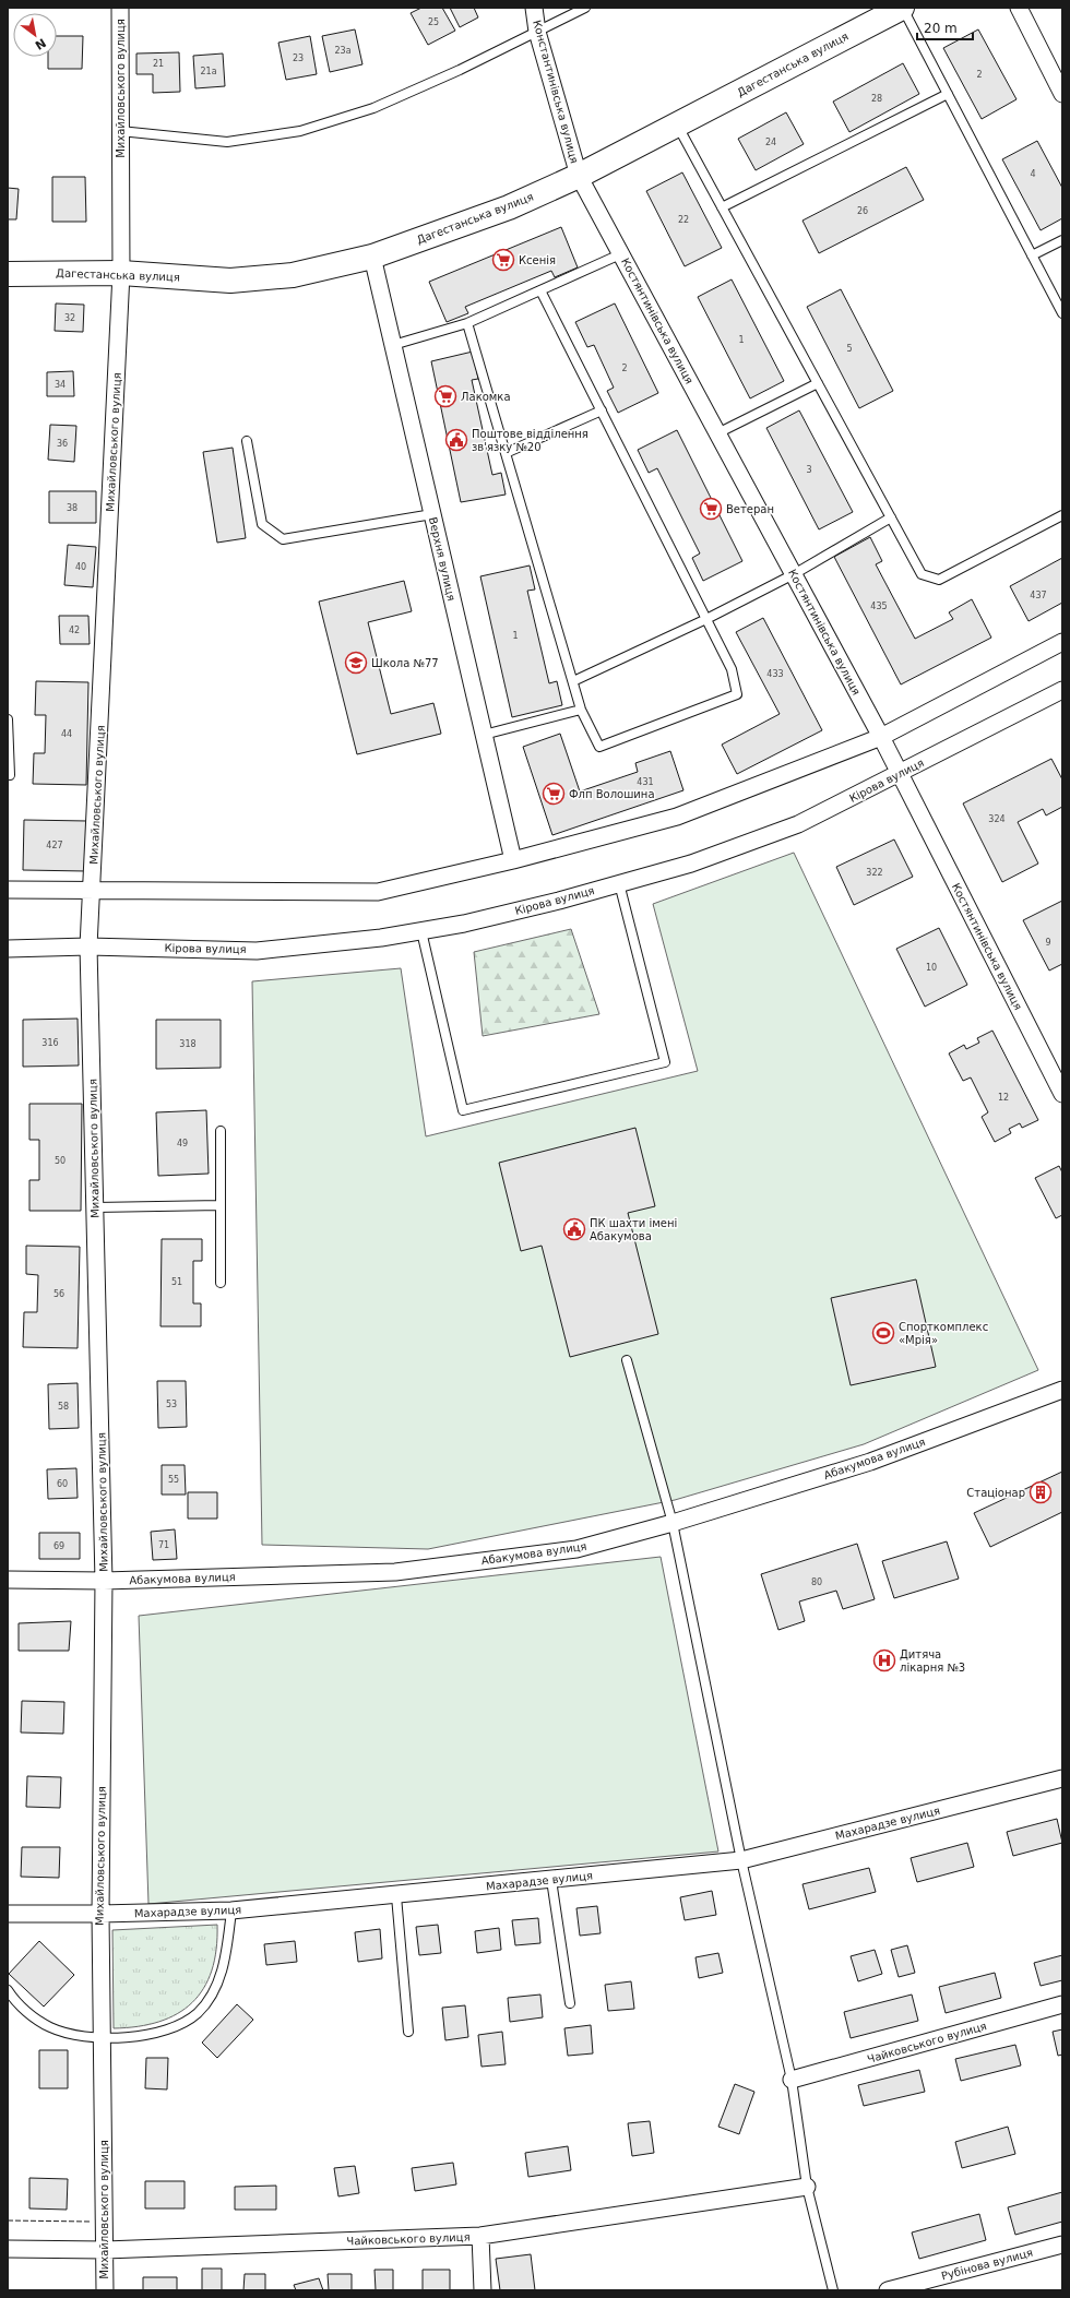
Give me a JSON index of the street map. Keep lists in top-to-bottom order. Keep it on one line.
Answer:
{"streets":{"street":["Дагестанська вулиця","Михайловського вулиця","Константинівська вулиця","Костянтинівська вулиця","Верхня вулиця","Кірова вулиця","Абакумова вулиця","Махарадзе вулиця","Чайковського вулиця","Рубінова вулиця"]},"crossings":[["Дагестанська вулиця","Михайловського вулиця"],["Дагестанська вулиця","Константинівська вулиця"],["Дагестанська вулиця","Костянтинівська вулиця"],["Дагестанська вулиця","Верхня вулиця"],["Михайловського вулиця","Кірова вулиця"],["Михайловського вулиця","Абакумова вулиця"],["Михайловського вулиця","Махарадзе вулиця"],["Михайловського вулиця","Чайковського вулиця"],["Константинівська вулиця","Костянтинівська вулиця"],["Костянтинівська вулиця","Кірова вулиця"]],"places":{"supermarket":["Ксенія","Лакомка","Ветеран","Флп Волошина"],"public building":["Поштове відділення зв'язку №20","ПК шахти імені Абакумова"],"school or university":["Школа №77"],"sports":["Спорткомплекс «Мрія»"],"building":["Стаціонар"],"hospital":["Дитяча лікарня №3"]},"house_numbers":["25","23а","23","21","21а","2","28","24","4","26","22","32","1","5","2","34","36","3","38","40","437","435","42","1","433","44","431","324","427","322","9","10","316","318","12","49","50","51","56","53","58","55","60","71","69","80"],"scale_bar":"20 m","north":"bottom right"}
